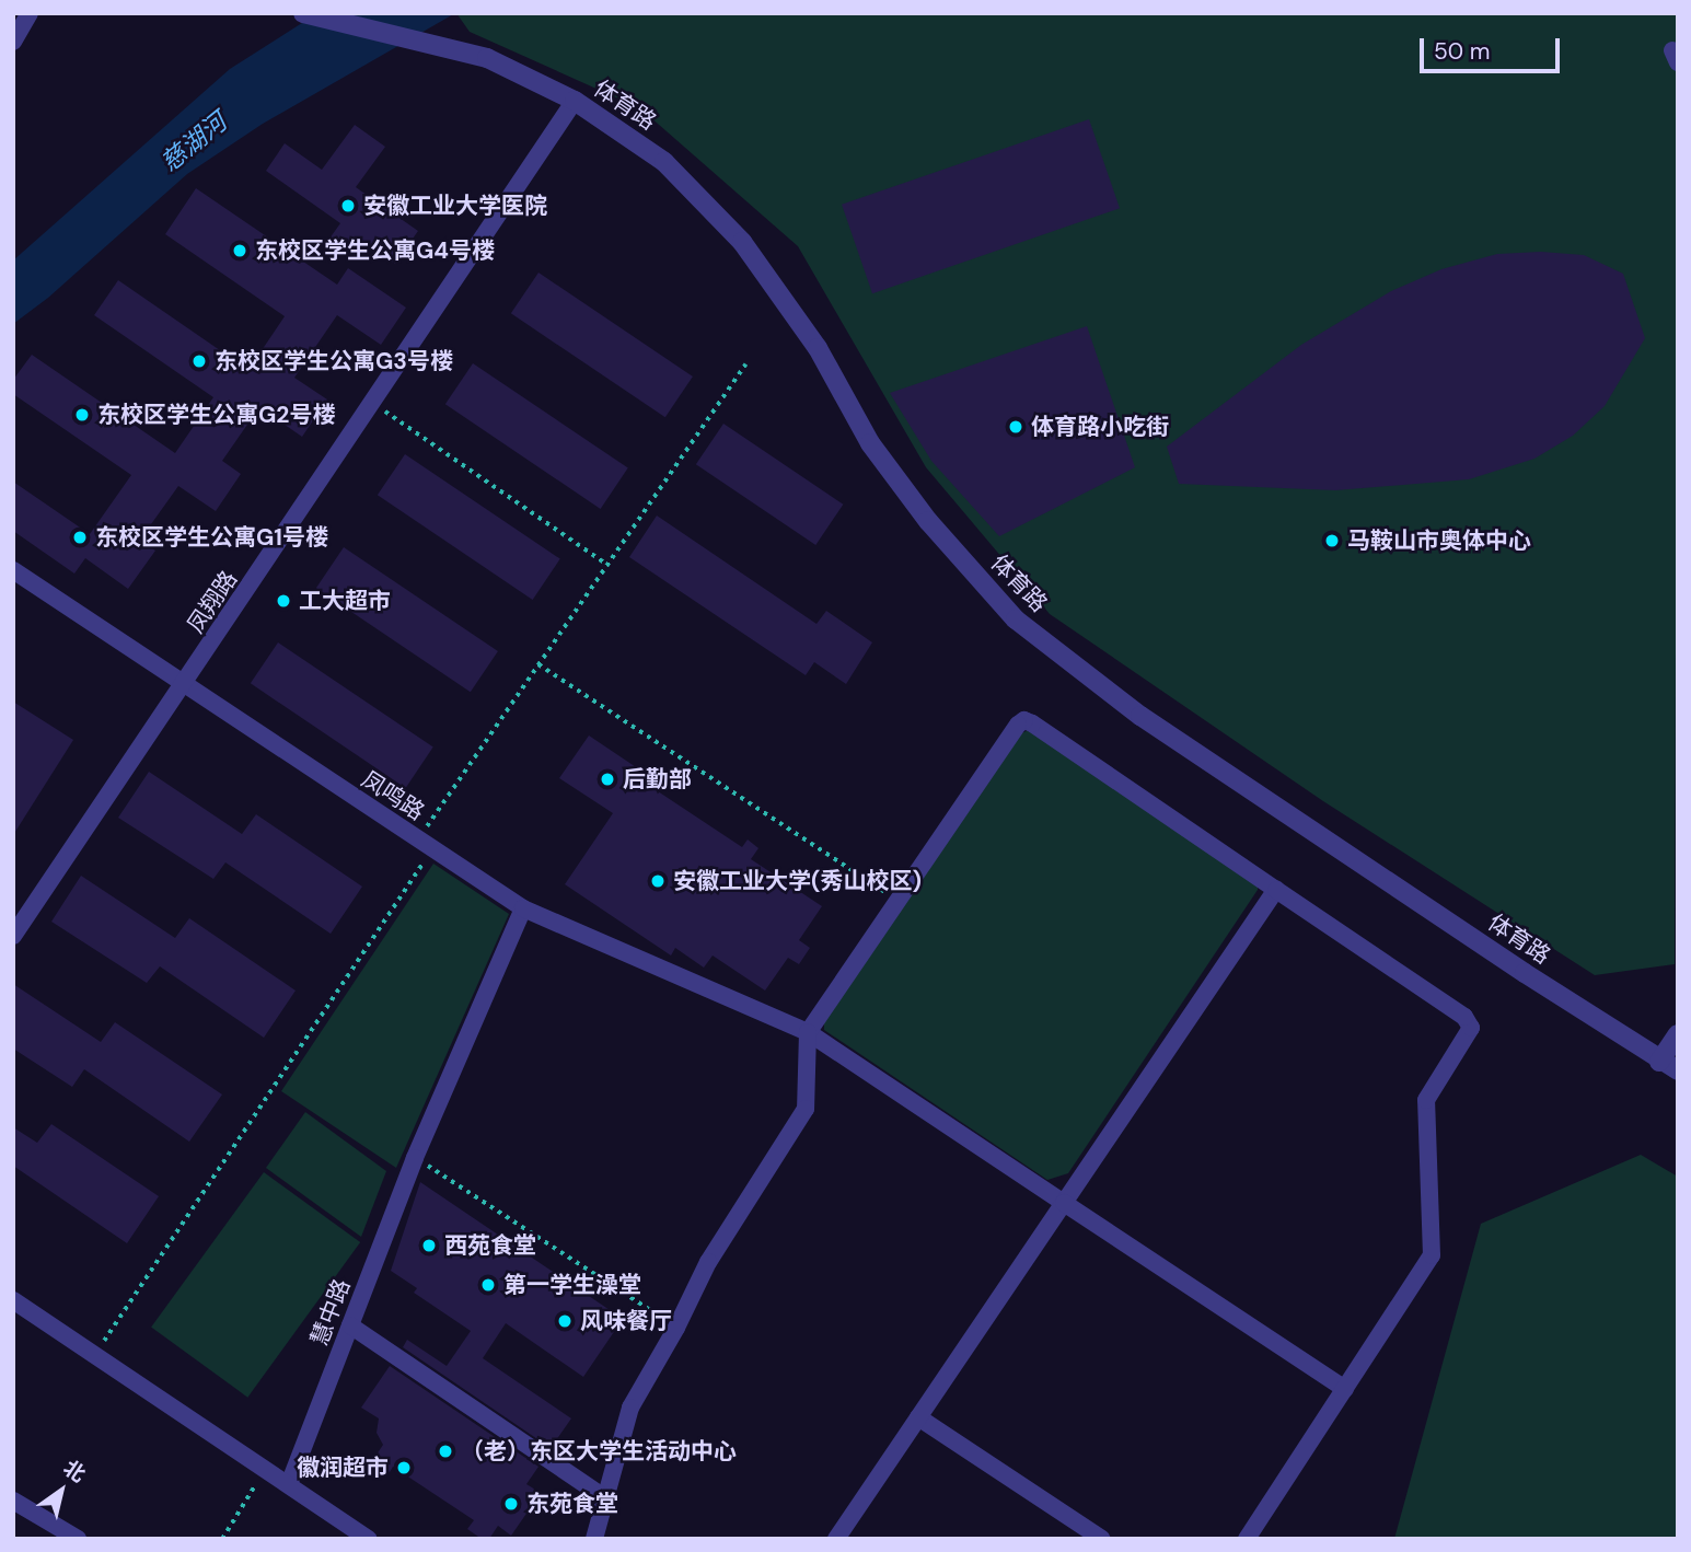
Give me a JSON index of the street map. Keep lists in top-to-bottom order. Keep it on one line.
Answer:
{"streets":{"street":["体育路","凤翔路","凤鸣路","慧中路"]},"crossings":[["体育路","凤翔路"],["凤翔路","凤鸣路"]],"water":["慈湖河"],"places":["安徽工业大学医院","东校区学生公寓G4号楼","东校区学生公寓G3号楼","东校区学生公寓G2号楼","体育路小吃街","东校区学生公寓G1号楼","马鞍山市奥体中心","工大超市","后勤部","安徽工业大学(秀山校区)","西苑食堂","第一学生澡堂","风味餐厅","（老）东区大学生活动中心","徽润超市","东苑食堂"],"scale_bar":"50 m","north":"top right"}
